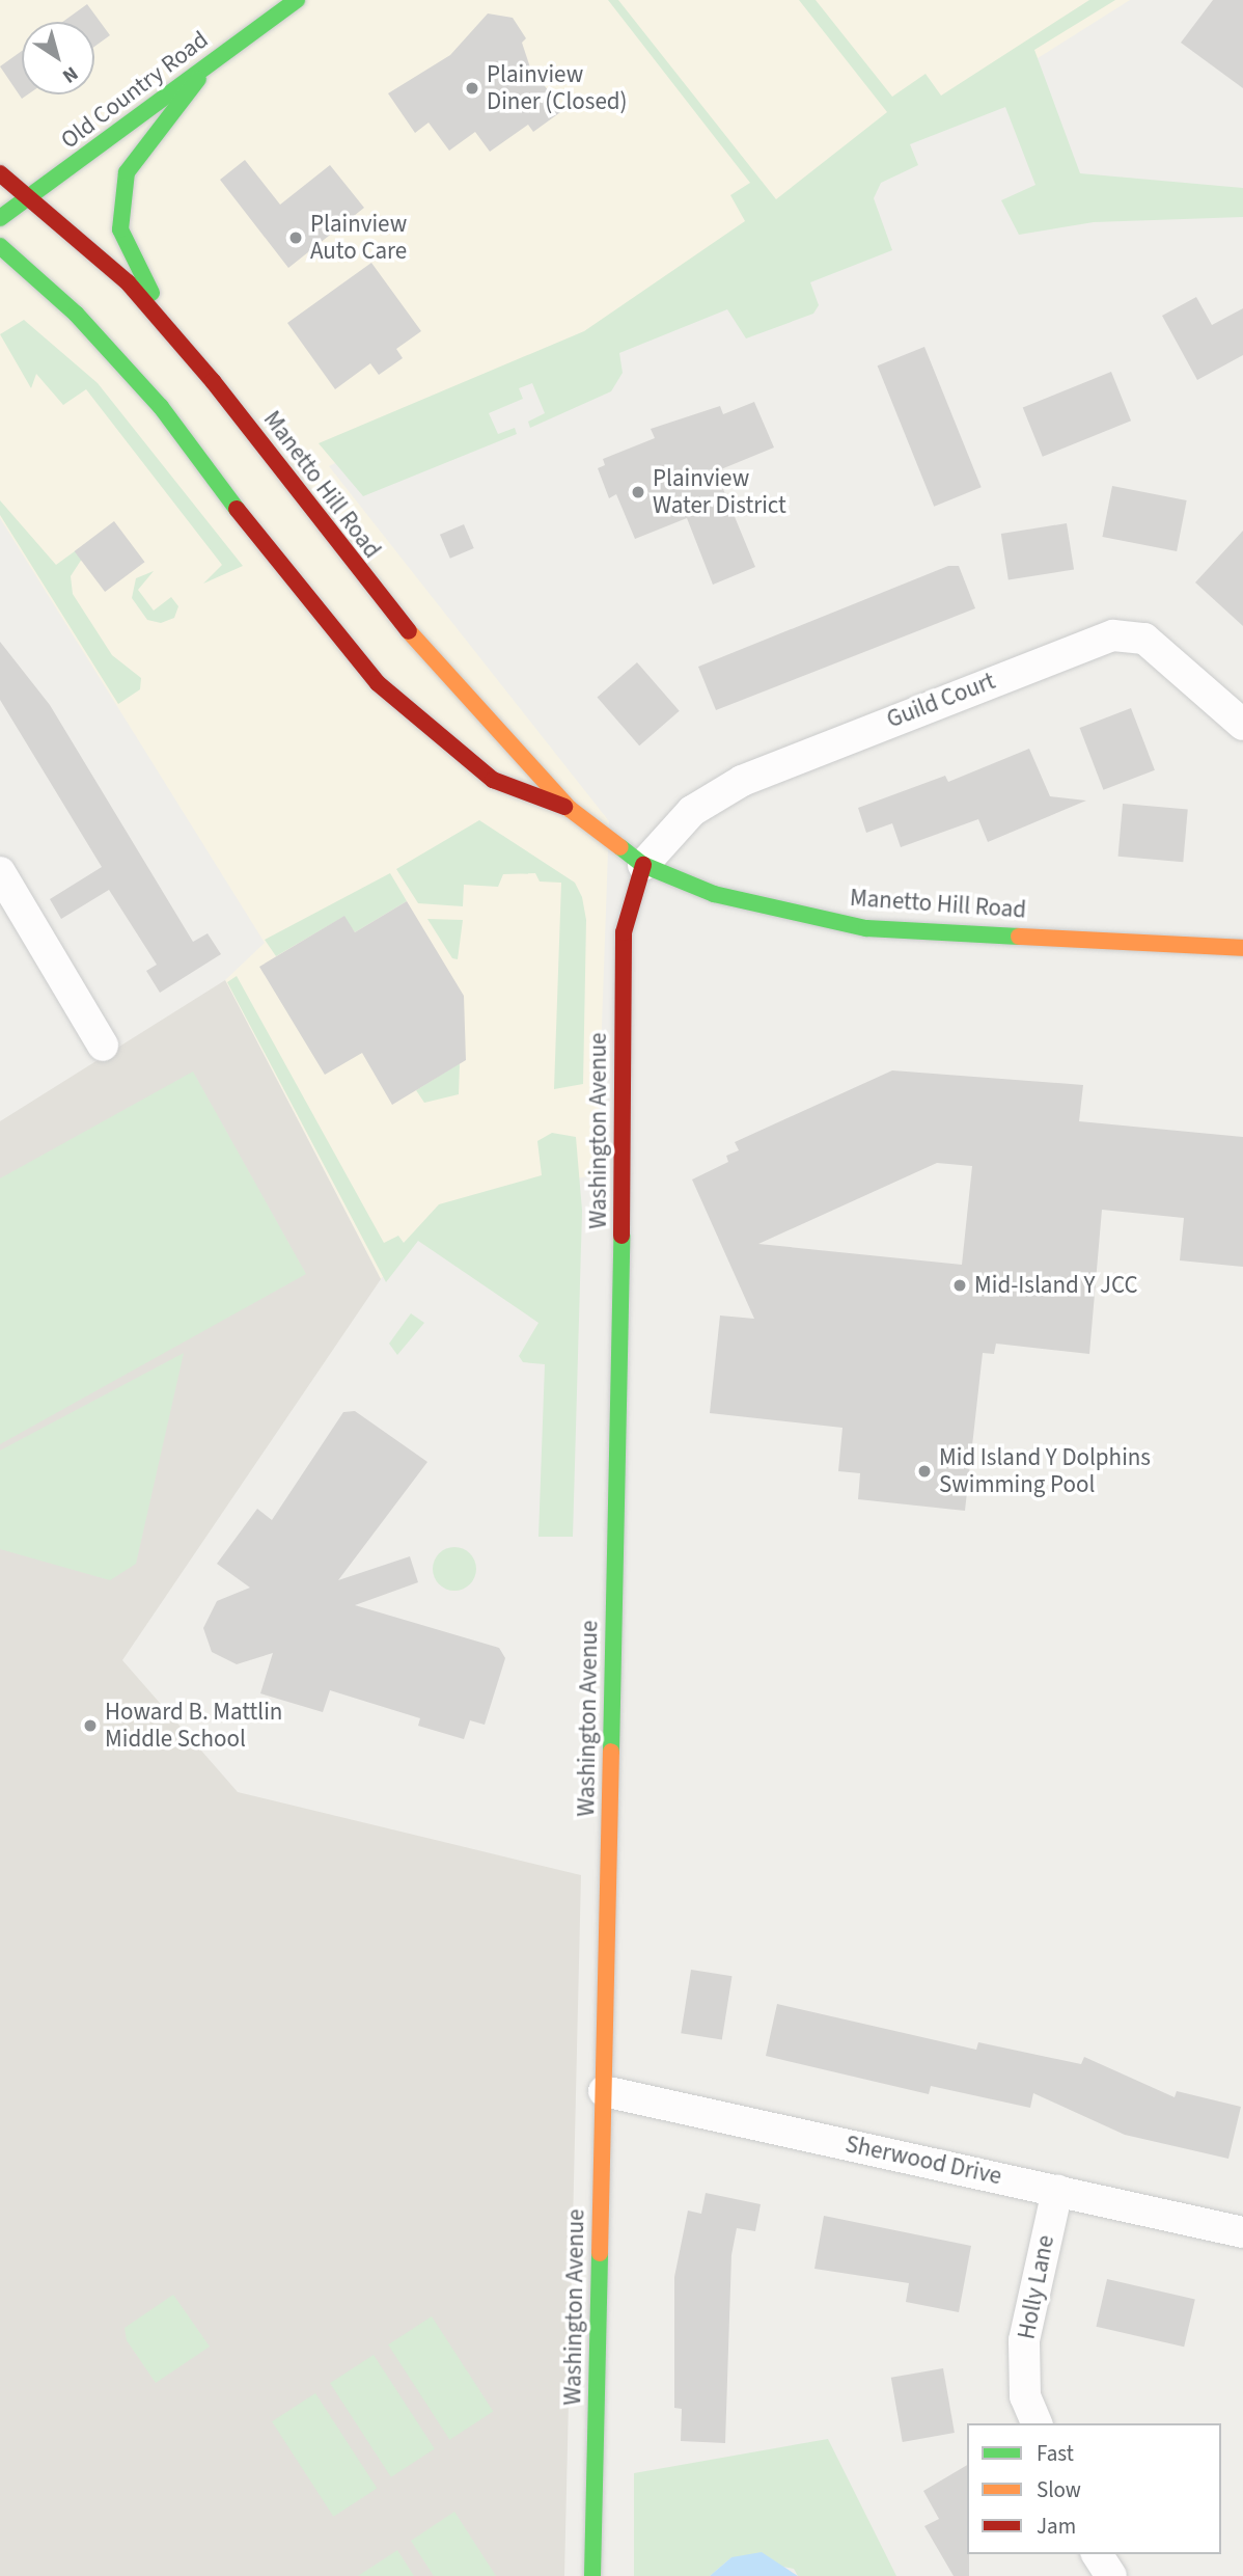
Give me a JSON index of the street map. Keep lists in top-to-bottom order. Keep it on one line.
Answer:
{"streets":{"main road":["Old Country Road","Manetto Hill Road","Washington Avenue"],"street":["Guild Court","Sherwood Drive","Holly Lane"]},"crossings":[["Old Country Road","Manetto Hill Road"],["Manetto Hill Road","Guild Court"],["Manetto Hill Road","Washington Avenue"],["Guild Court","Washington Avenue"],["Washington Avenue","Sherwood Drive"],["Sherwood Drive","Holly Lane"]],"places":["Plainview Diner (Closed)","Plainview Auto Care","Plainview Water District","Mid-Island Y JCC","Mid Island Y Dolphins Swimming Pool","Howard B. Mattlin Middle School"],"legend":["Fast","Slow","Jam"],"north":"bottom right"}
